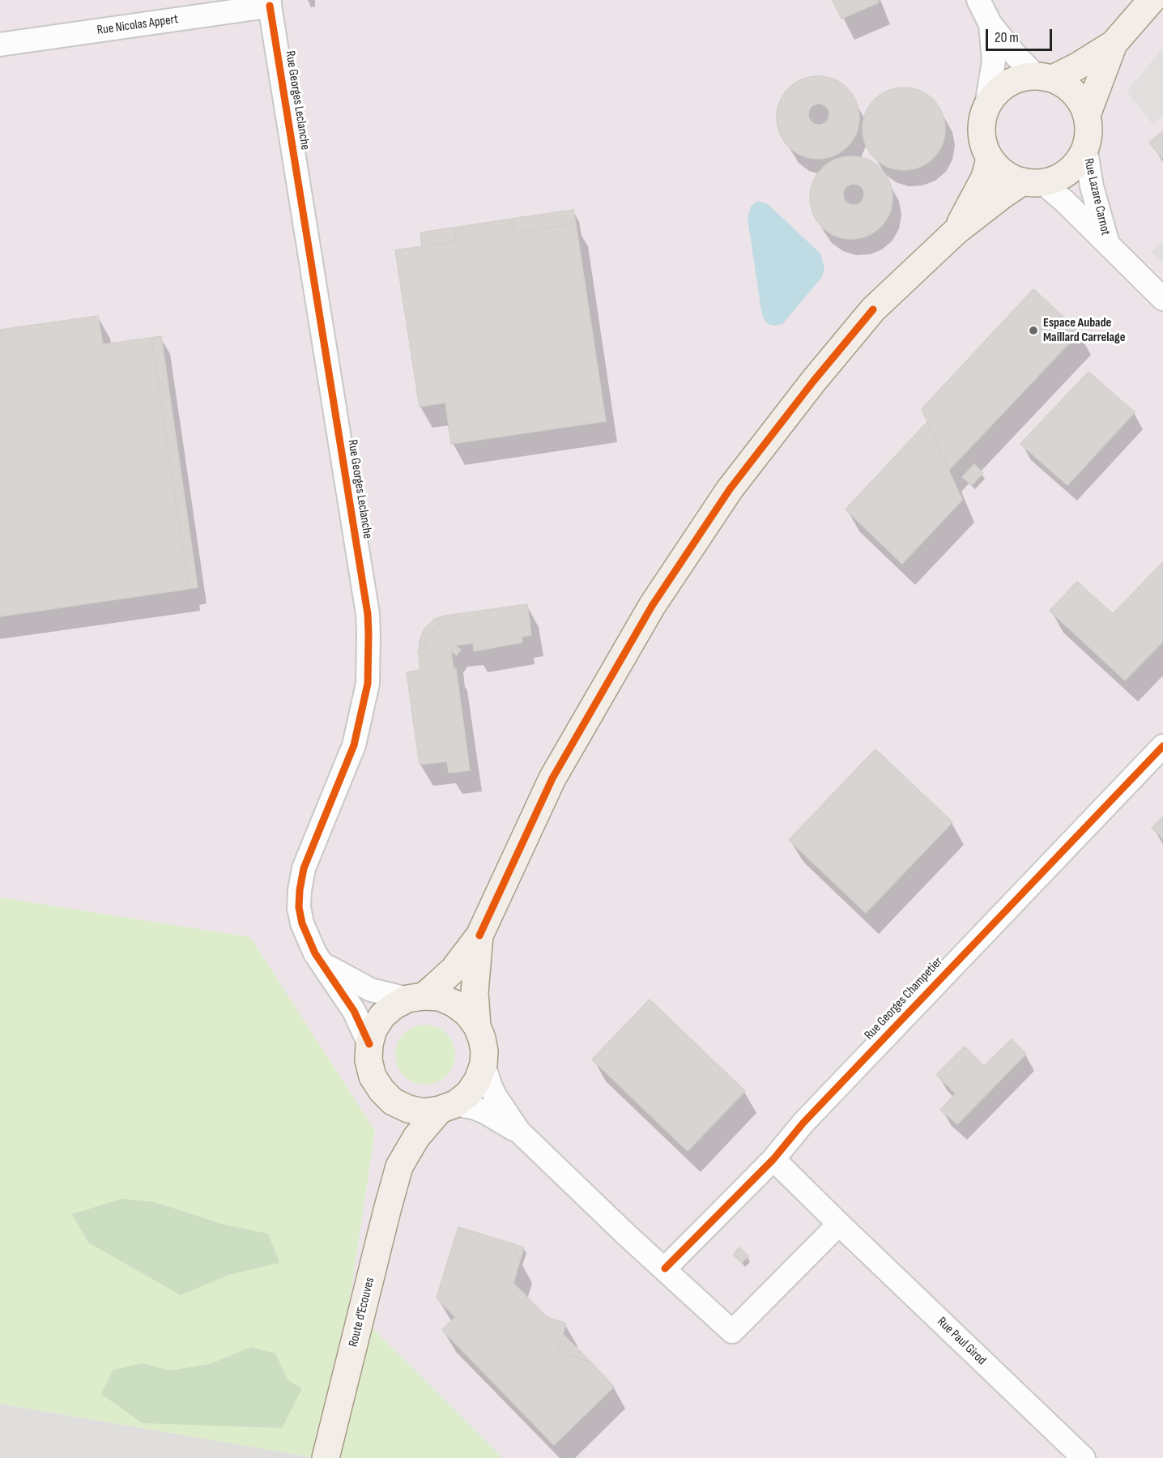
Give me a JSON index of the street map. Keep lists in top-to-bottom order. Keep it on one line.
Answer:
{"streets":{"main road":["Route d'Ecouves"],"street":["Rue Nicolas Appert","Rue Georges Leclanche","Rue Lazare Carnot","Rue Georges Champetier","Rue Paul Girod"]},"crossings":[["Rue Nicolas Appert","Rue Georges Leclanche"]],"places":["Espace Aubade Maillard Carrelage"],"scale_bar":"20 m"}
